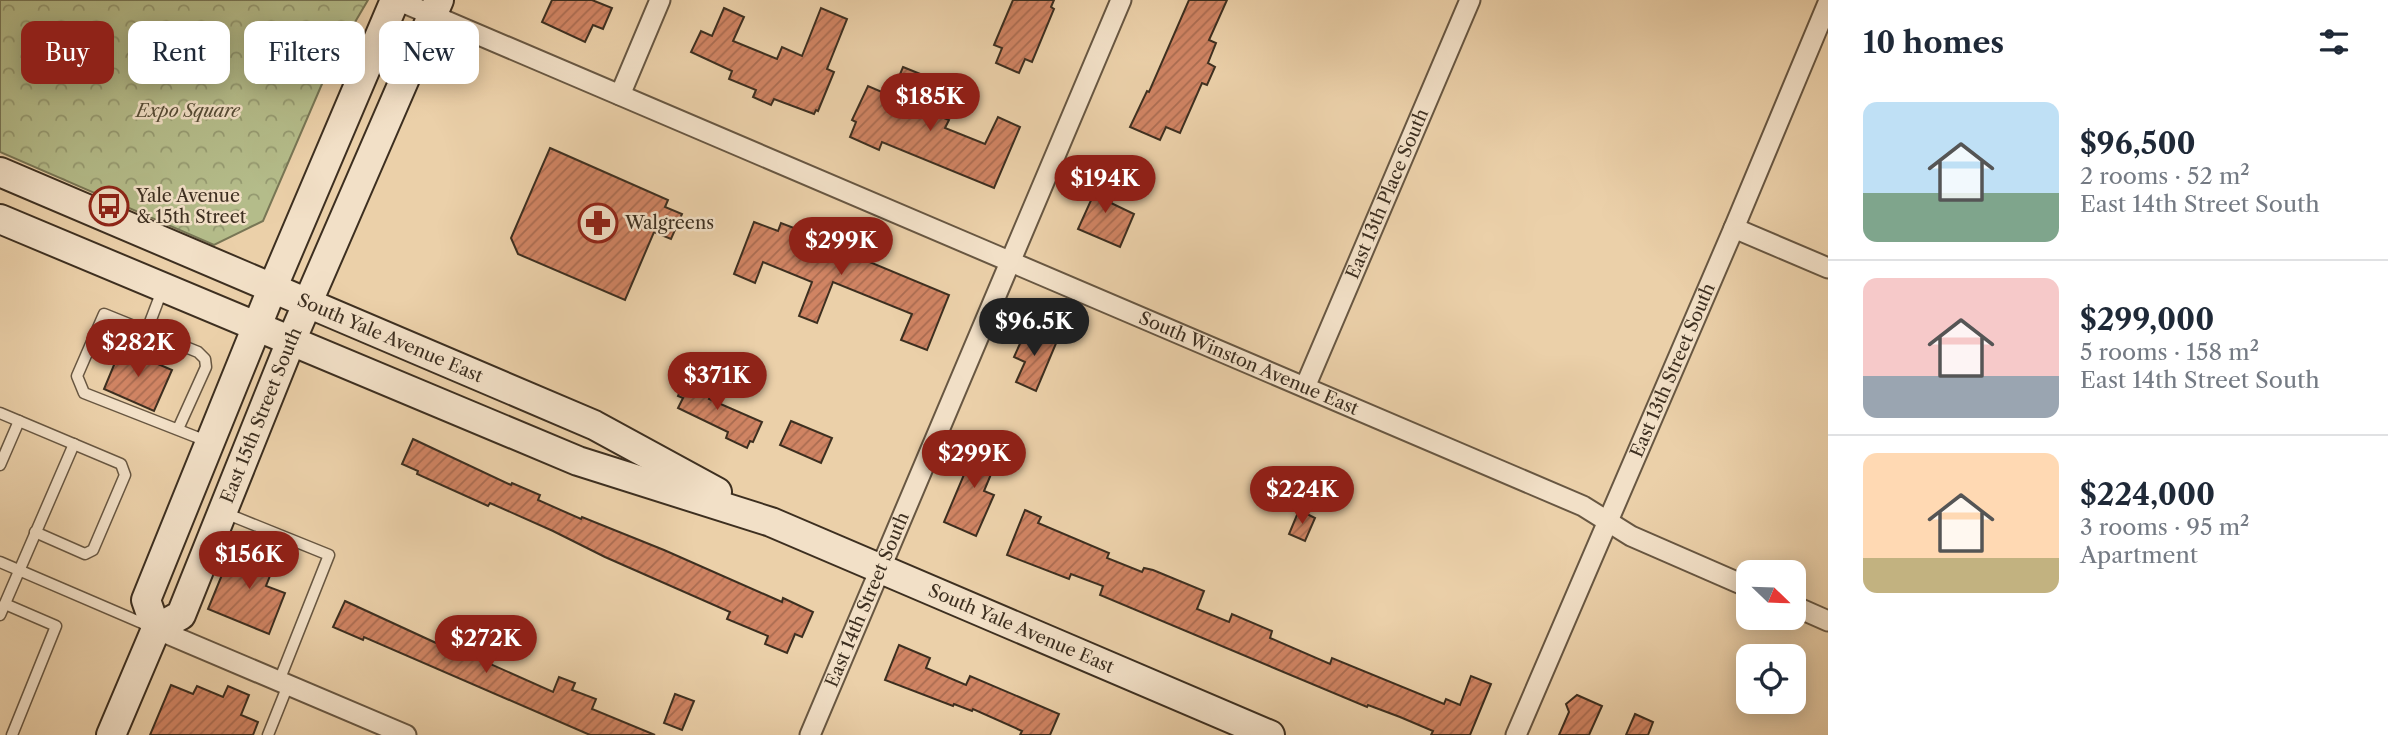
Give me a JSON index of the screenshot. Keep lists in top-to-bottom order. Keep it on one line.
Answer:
{"streets":{"main road":["South Yale Avenue East","East 15th Street South"],"street":["East 13th Place South","South Winston Avenue East","East 13th Street South","East 14th Street South"]},"crossings":[["East 13th Place South","South Winston Avenue East"],["South Yale Avenue East","East 15th Street South"],["South Yale Avenue East","East 14th Street South"],["South Winston Avenue East","East 13th Street South"],["South Winston Avenue East","East 15th Street South"],["South Winston Avenue East","East 14th Street South"]],"parks":["Expo Square"],"places":{"bus stop":["Yale Avenue & 15th Street"],"pharmacy":["Walgreens"]},"north":"bottom right","page":{"heading":"10 homes","chip":["Buy","Rent","Filters","New"],"price":["$185K","$194K","$299K","$96.5K","$282K","$371K","$299K","$224K","$156K","$272K"],"list":[{"name":"$96,500","note":"2 rooms · 52 m² · East 14th Street South"},{"name":"$299,000","note":"5 rooms · 158 m² · East 14th Street South"},{"name":"$224,000","note":"3 rooms · 95 m² · Apartment"}]}}
